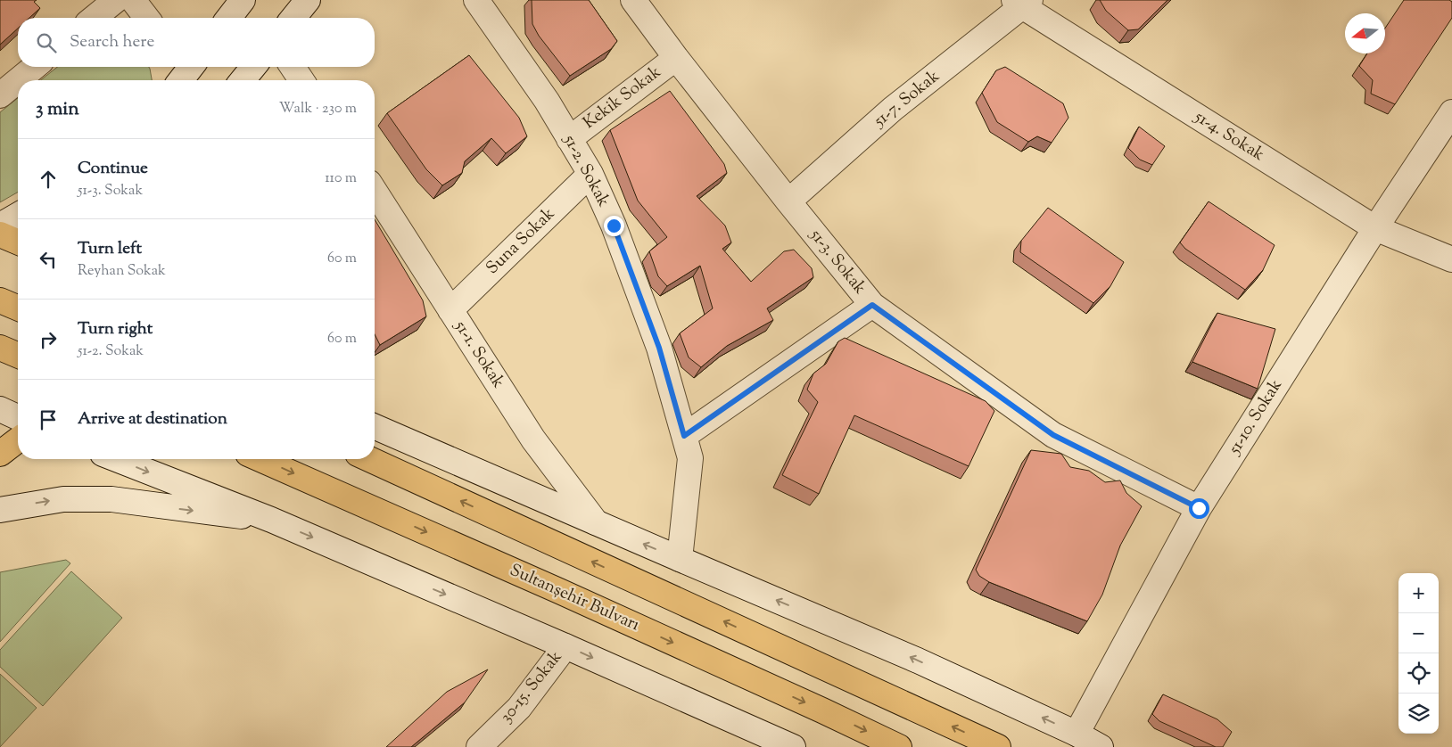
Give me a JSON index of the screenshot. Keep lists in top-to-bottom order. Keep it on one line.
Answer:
{"streets":{"main road":["Sultanşehir Bulvarı"],"street":["Kekik Sokak","51-7. Sokak","51-4. Sokak","51-2. Sokak","Suna Sokak","51-3. Sokak","51-1. Sokak","51-10. Sokak","30-15. Sokak"]},"crossings":[["Kekik Sokak","51-2. Sokak"],["Kekik Sokak","51-3. Sokak"],["51-7. Sokak","51-4. Sokak"],["51-7. Sokak","51-3. Sokak"],["51-4. Sokak","51-10. Sokak"],["51-2. Sokak","Suna Sokak"],["Suna Sokak","51-1. Sokak"],["51-3. Sokak","51-10. Sokak"]],"north":"left","page":{"search":"Search here","heading":["3 min","Walk · 230 m"],"list":[["Continue","51-3. Sokak","110 m"],["Turn left","Reyhan Sokak","60 m"],["Turn right","51-2. Sokak","60 m"],"Arrive at destination"],"map_buttons":["+","−"]}}
